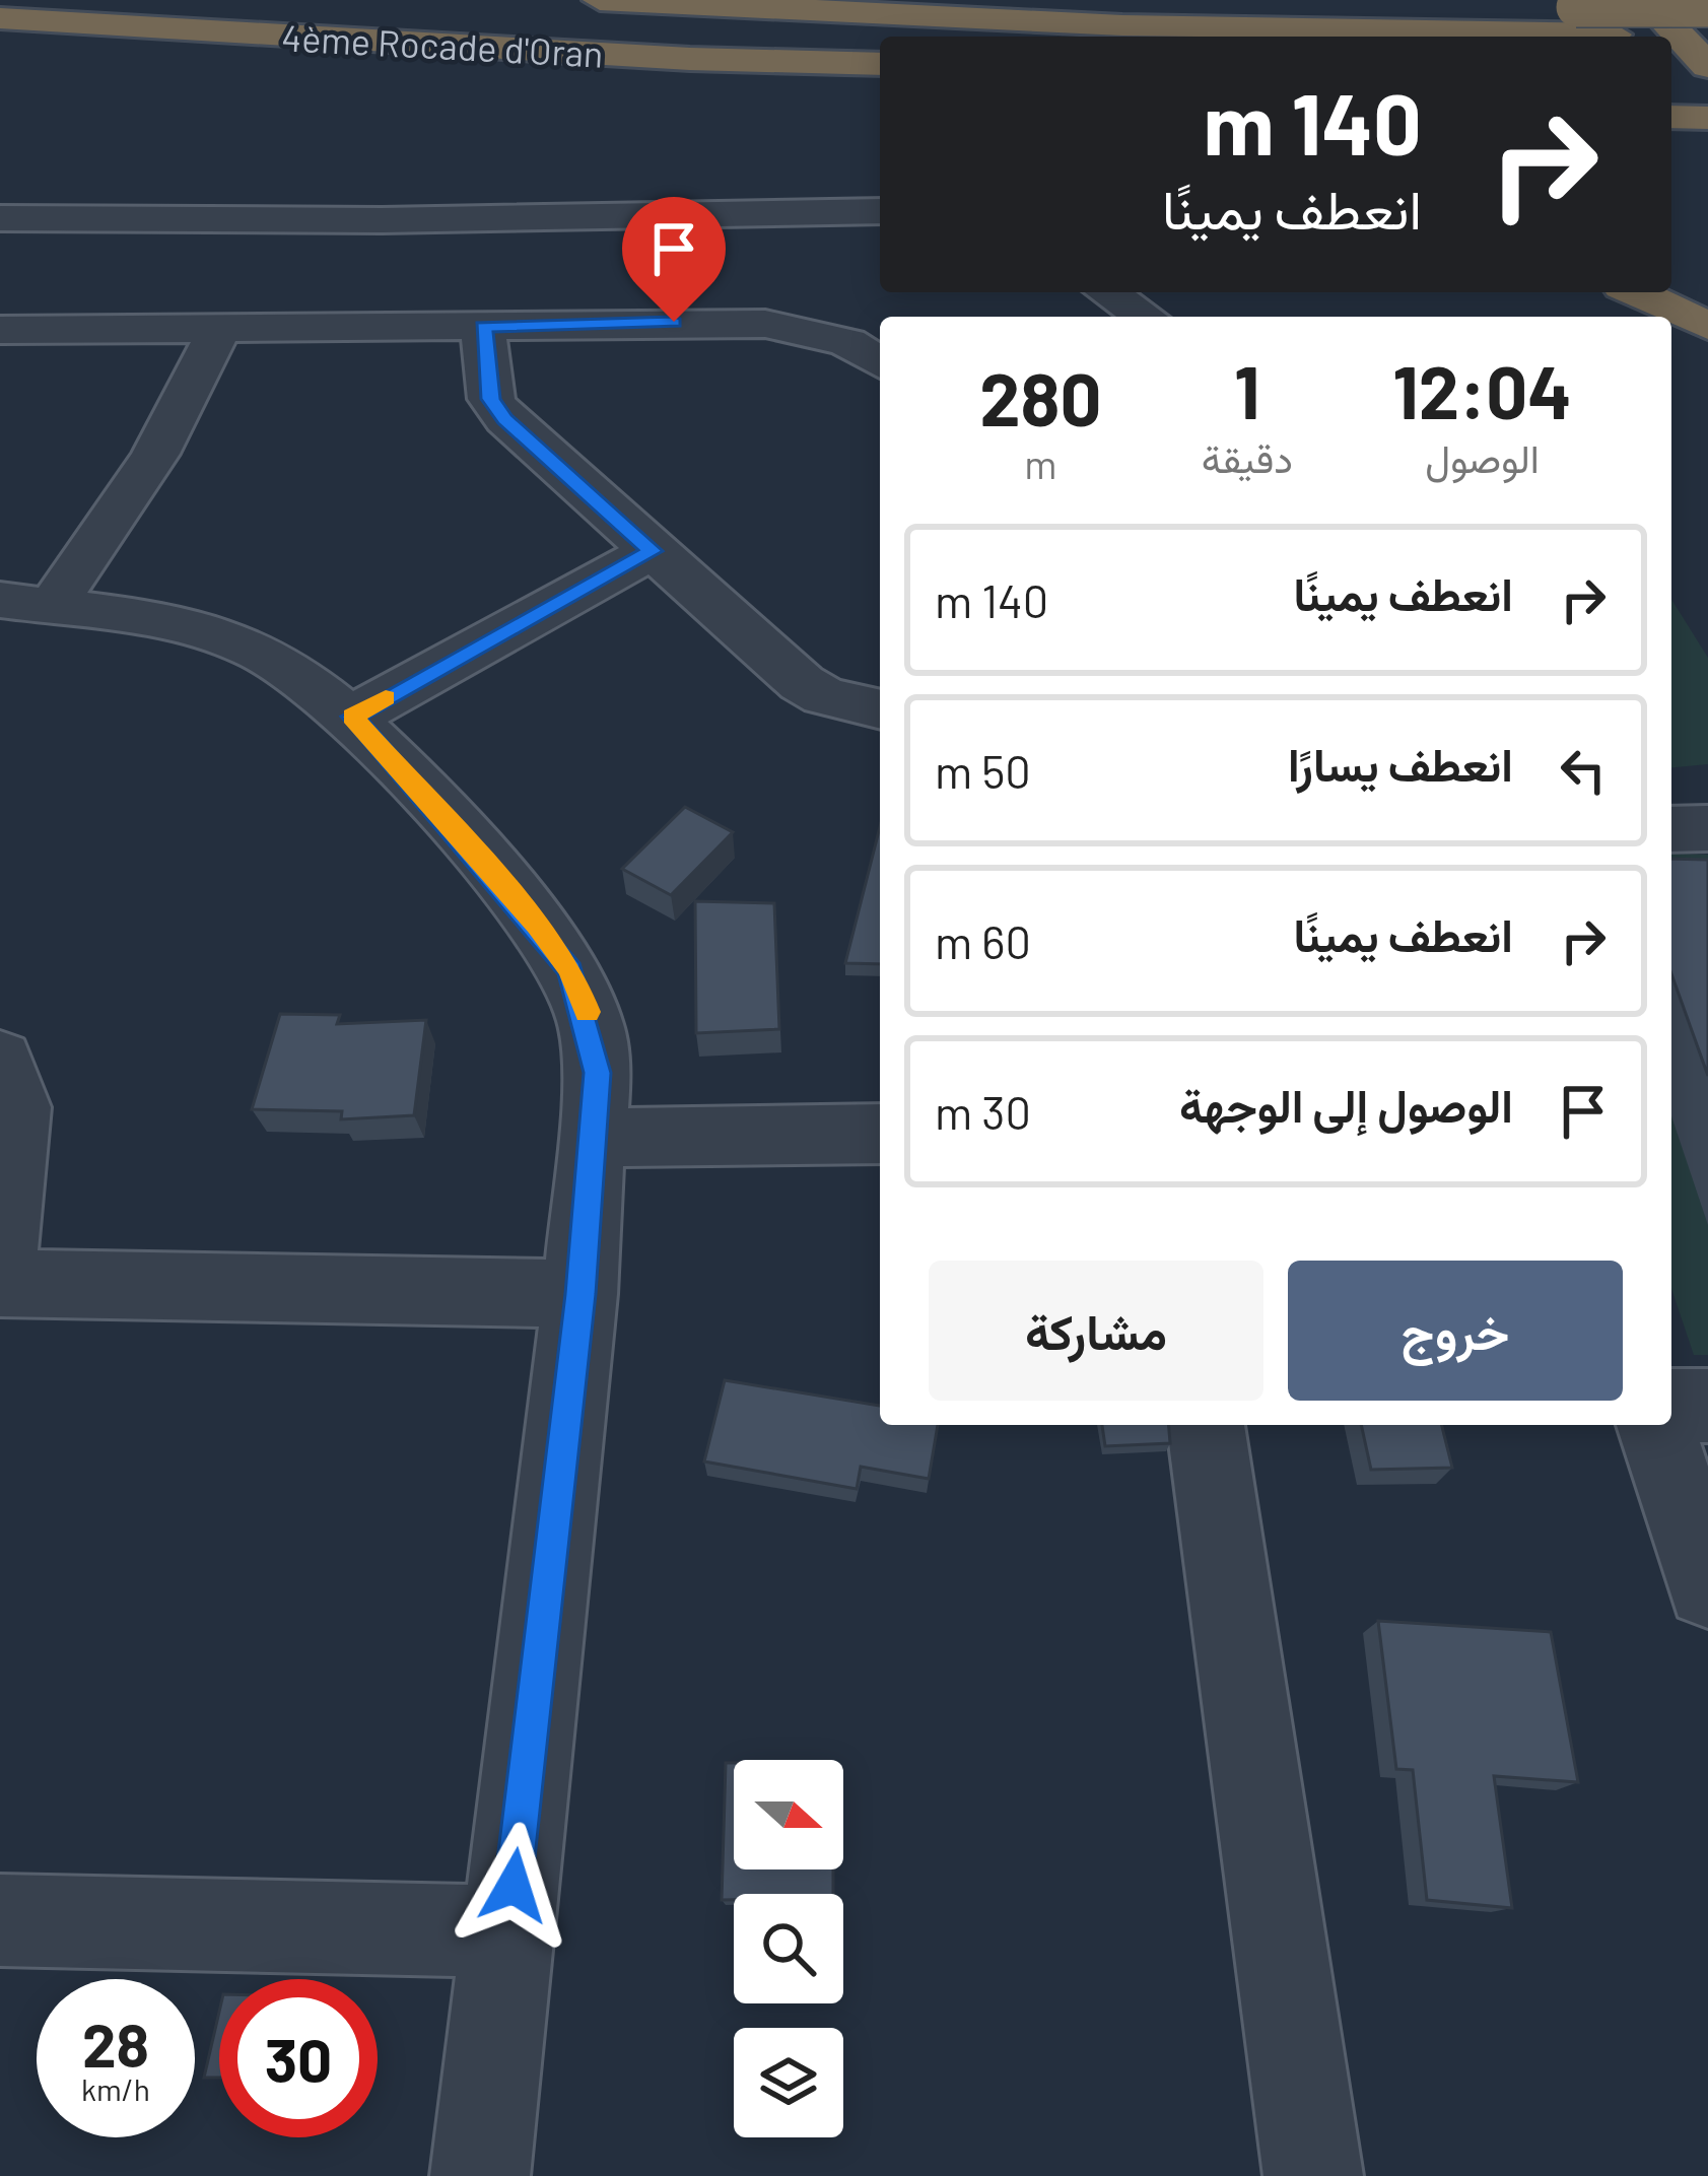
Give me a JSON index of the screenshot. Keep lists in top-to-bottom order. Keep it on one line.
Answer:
{"streets":{"highway":["4ème Rocade d'Oran"]},"north":"right","page":{"turn":["140 m","انعطف يمينًا"],"eta":["12:04","الوصول","1","دقيقة","280","m"],"list":[{"name":"انعطف يمينًا","value":"140 m"},{"name":"انعطف يسارًا","value":"50 m"},{"name":"انعطف يمينًا","value":"60 m"},{"name":"الوصول إلى الوجهة","value":"30 m"}],"buttons":["خروج","مشاركة"],"speed":"28 km/h","limit":"30"}}
